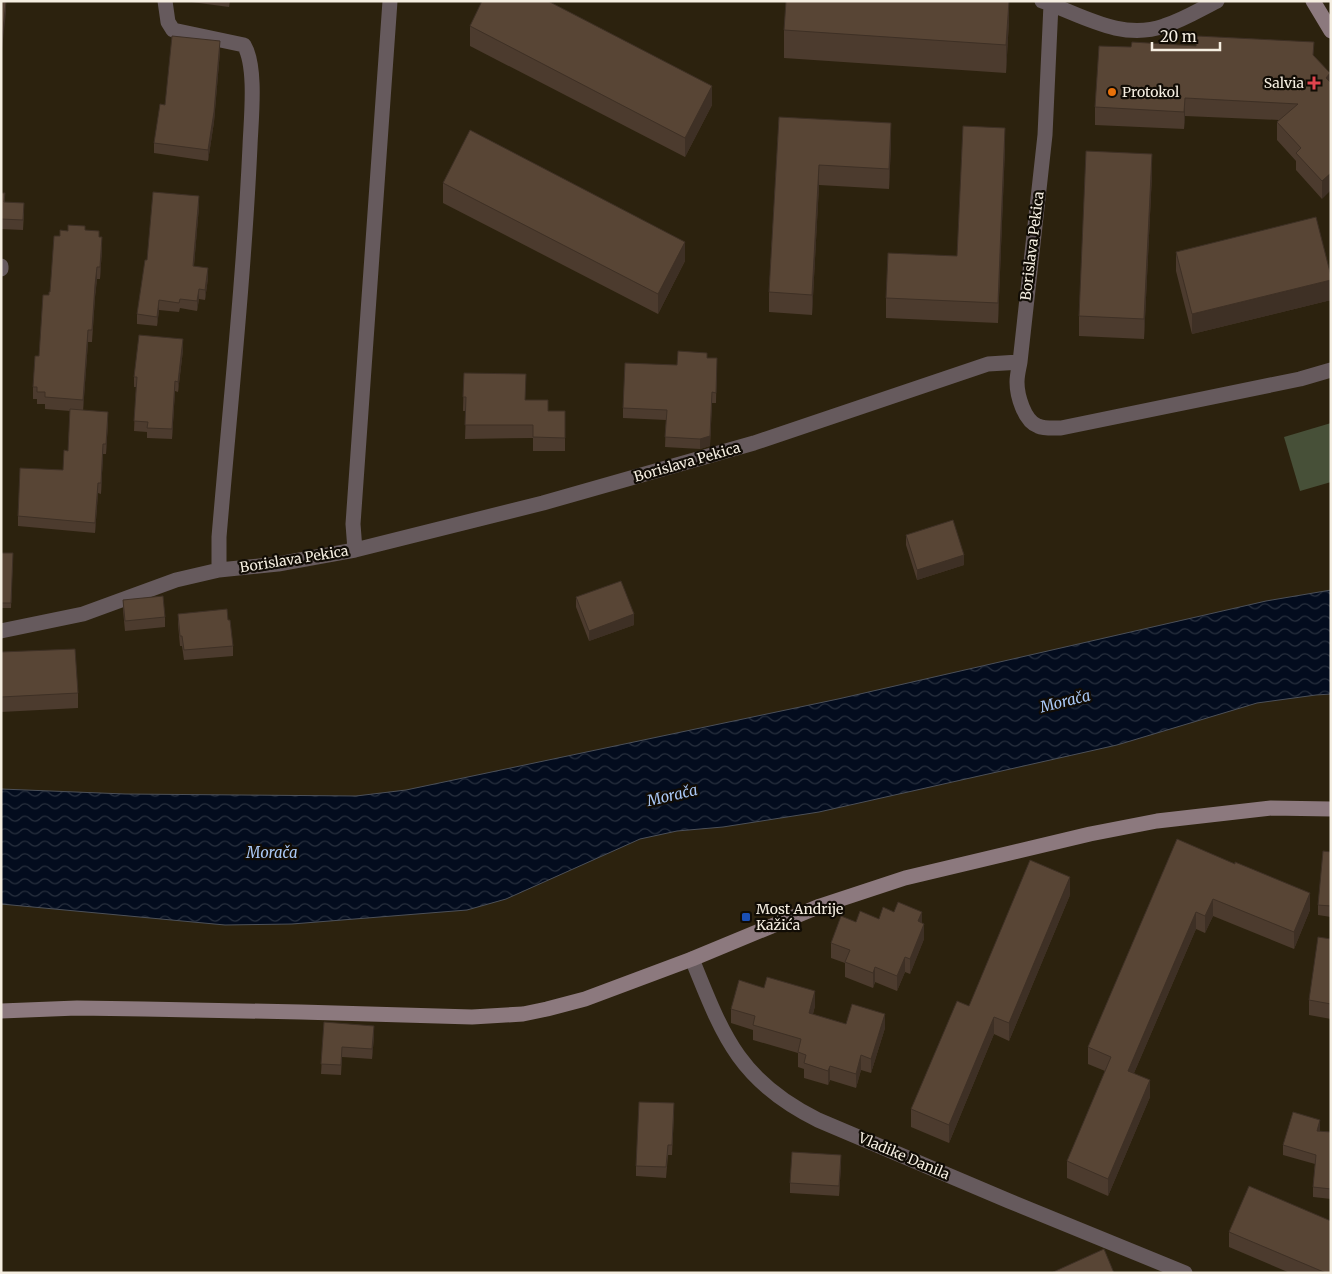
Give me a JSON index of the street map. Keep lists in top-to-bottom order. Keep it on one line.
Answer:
{"streets":{"street":["Borislava Pekica","Vladike Danila"]},"water":["Morača"],"places":{"health":["Salvia"],"other":["Protokol"],"transit":["Most Andrije Kažića"]},"scale_bar":"20 m"}
